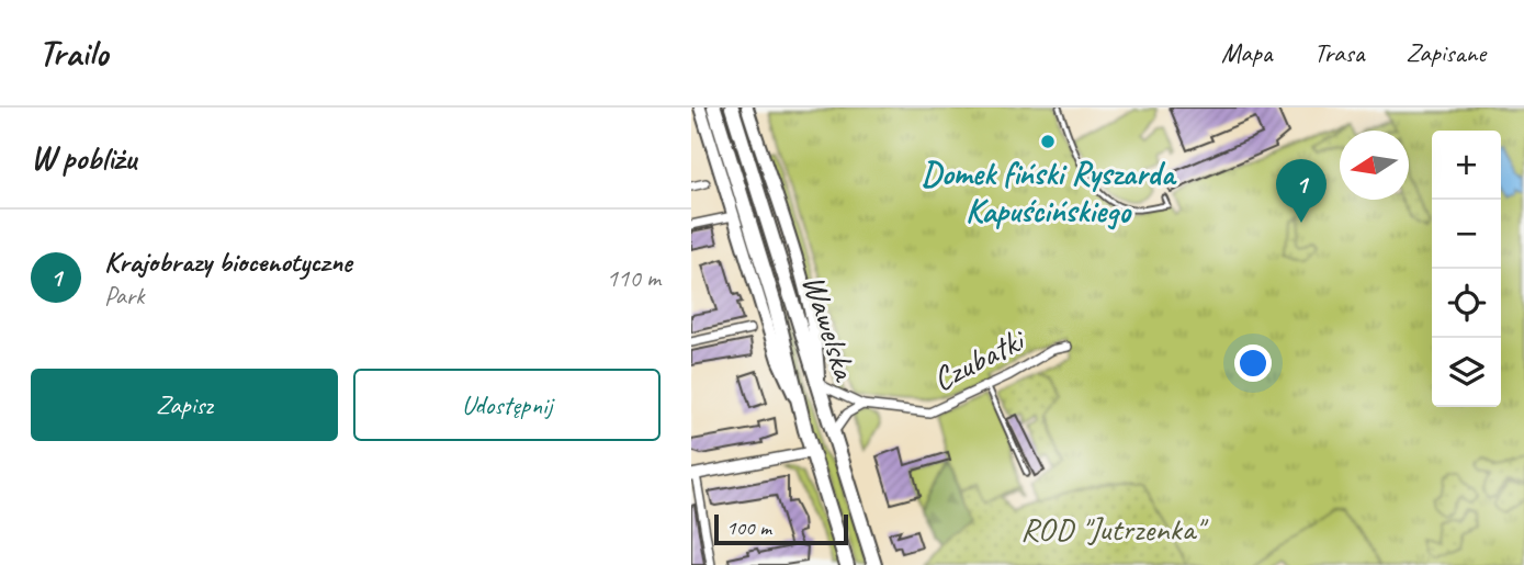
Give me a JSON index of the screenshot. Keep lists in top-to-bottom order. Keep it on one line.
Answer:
{"streets":{"main road":["Wawelska"],"street":["Czubatki"]},"crossings":[["Wawelska","Czubatki"]],"parks":["ROD \"Jutrzenka\""],"places":["Domek fiński Ryszarda Kapuścińskiego"],"scale_bar":"100 m","north":"left","page":{"header":"Trailo","nav":["Mapa","Trasa","Zapisane"],"heading":"W pobliżu","map_buttons":["+","−"],"pins":"1","list":[{"mark":"1","name":"Krajobrazy biocenotyczne","note":"Park","value":"110 m"}],"buttons":["Zapisz","Udostępnij"],"scale":"100 m"}}
